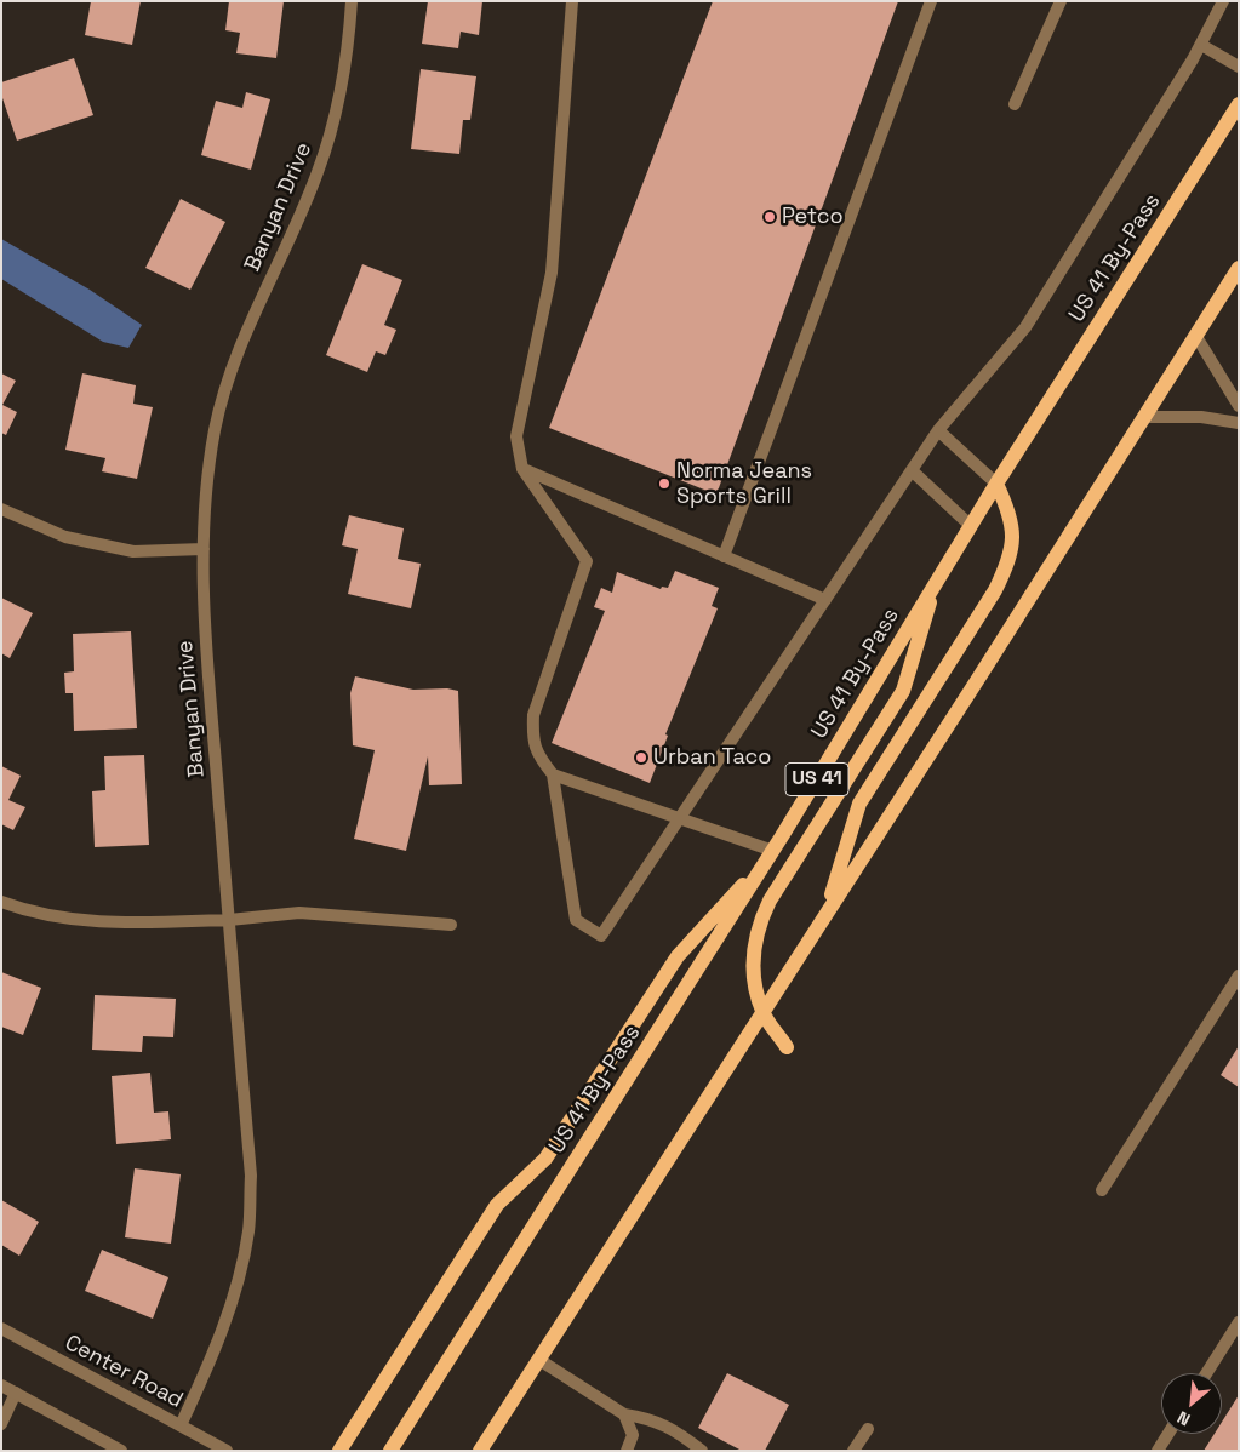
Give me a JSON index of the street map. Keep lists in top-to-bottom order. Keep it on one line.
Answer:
{"streets":{"main road":["US 41 By-Pass","US 41"],"street":["Banyan Drive","Center Road"]},"crossings":[["Banyan Drive","Center Road"]],"places":["Petco","Norma Jeans Sports Grill","Urban Taco"],"north":"bottom left"}
